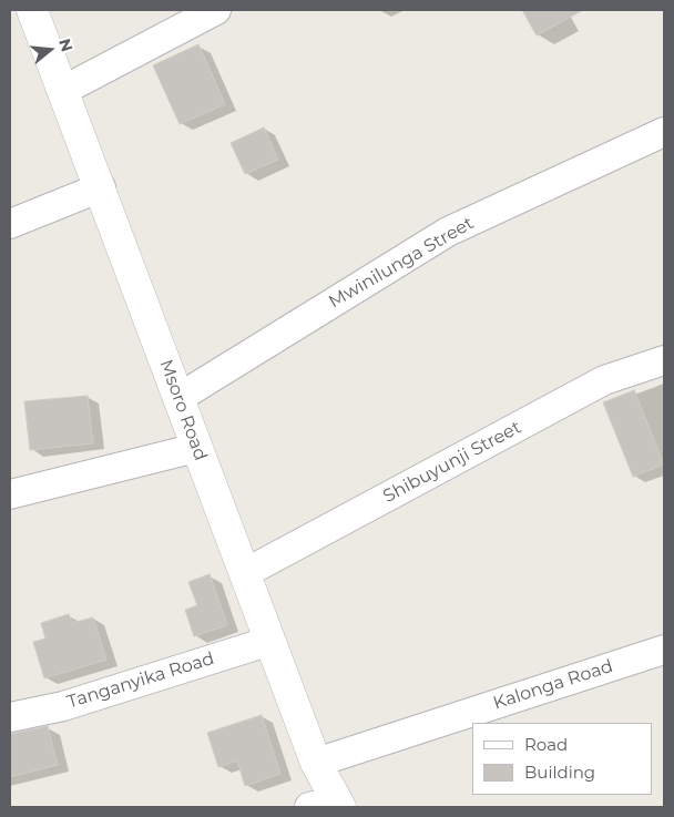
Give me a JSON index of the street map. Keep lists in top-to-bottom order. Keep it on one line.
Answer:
{"streets":{"street":["Mwinilunga Street","Msoro Road","Shibuyunji Street","Tanganyika Road","Kalonga Road"]},"crossings":[["Mwinilunga Street","Msoro Road"],["Msoro Road","Shibuyunji Street"],["Msoro Road","Tanganyika Road"],["Msoro Road","Kalonga Road"]],"legend":["Road","Building"],"north":"right"}
